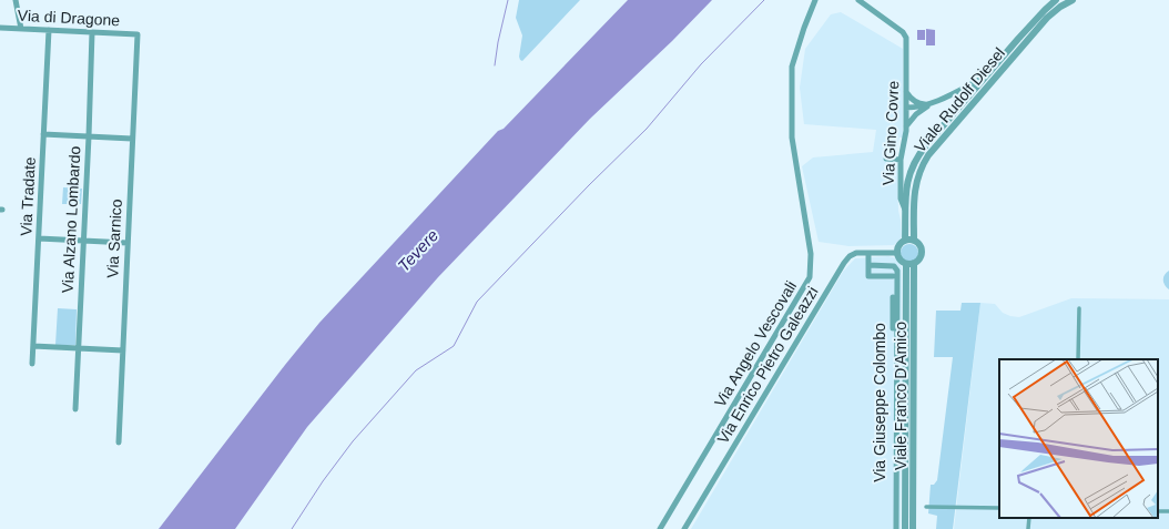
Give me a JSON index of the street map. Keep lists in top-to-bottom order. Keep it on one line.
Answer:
{"streets":{"street":["Via di Dragone","Viale Rudolf Diesel","Via Gino Covre","Via Tradate","Via Alzano Lombardo","Via Sarnico","Via Angelo Vescovali","Via Enrico Pietro Galeazzi","Viale Franco D'Amico","Via Giuseppe Colombo"]},"crossings":[["Via di Dragone","Via Tradate"],["Via di Dragone","Via Alzano Lombardo"],["Via di Dragone","Via Sarnico"],["Viale Rudolf Diesel","Via Gino Covre"],["Viale Rudolf Diesel","Via Enrico Pietro Galeazzi"],["Viale Rudolf Diesel","Viale Franco D'Amico"],["Via Enrico Pietro Galeazzi","Viale Franco D'Amico"]],"water":["Tevere"]}
